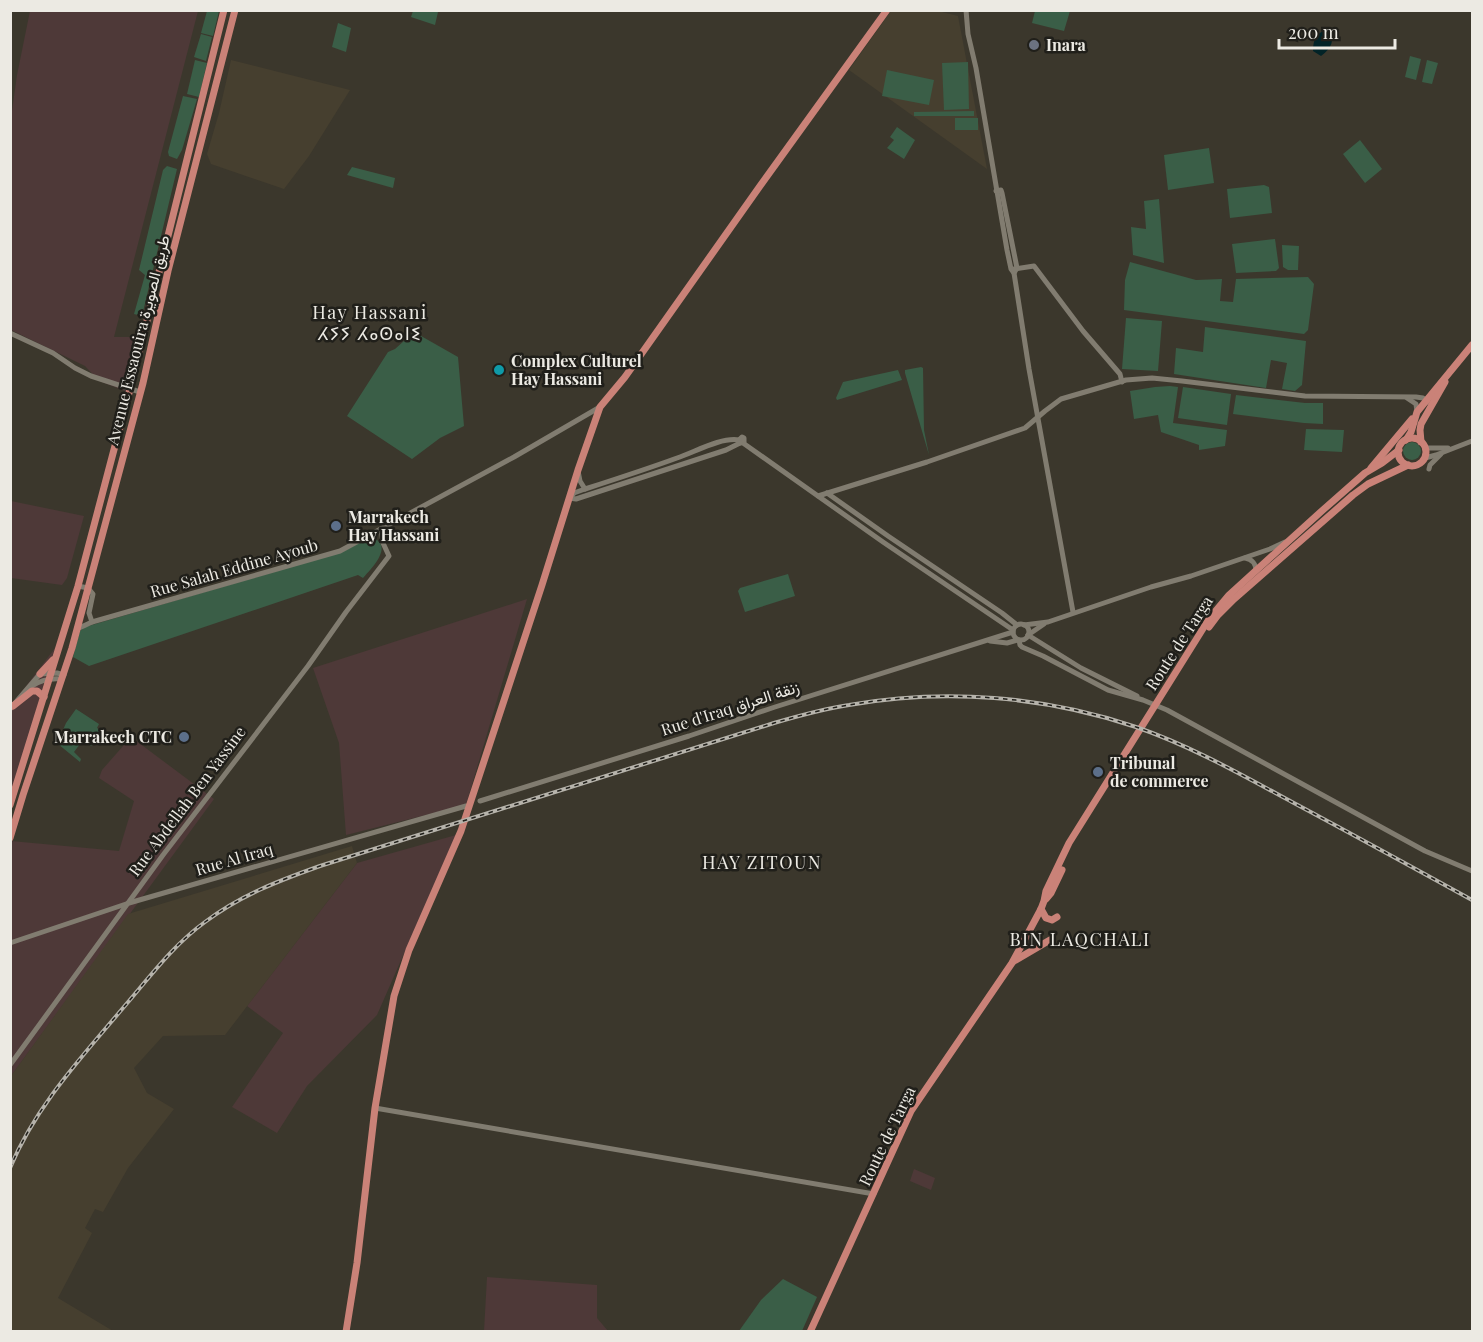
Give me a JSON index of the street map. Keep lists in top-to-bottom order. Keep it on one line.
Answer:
{"streets":{"main road":["Avenue Essaouira طريق الصويرة","Route de Targa"],"street":["Rue Salah Eddine Ayoub","Rue d'Iraq زنقة العراق","Rue Abdellah Ben Yassine","Rue Al Iraq"]},"crossings":[["Avenue Essaouira طريق الصويرة","Rue Salah Eddine Ayoub"],["Rue Salah Eddine Ayoub","Rue Abdellah Ben Yassine"],["Rue Abdellah Ben Yassine","Rue Al Iraq"]],"districts":["Hay Hassani ⵃⵢⵢ ⵃⴰⵙⴰⵏⵉ","HAY ZITOUN","BIN LAQCHALI"],"places":["Inara","Complex Culturel Hay Hassani","Marrakech Hay Hassani","Marrakech CTC","Tribunal de commerce"],"scale_bar":"200 m"}
